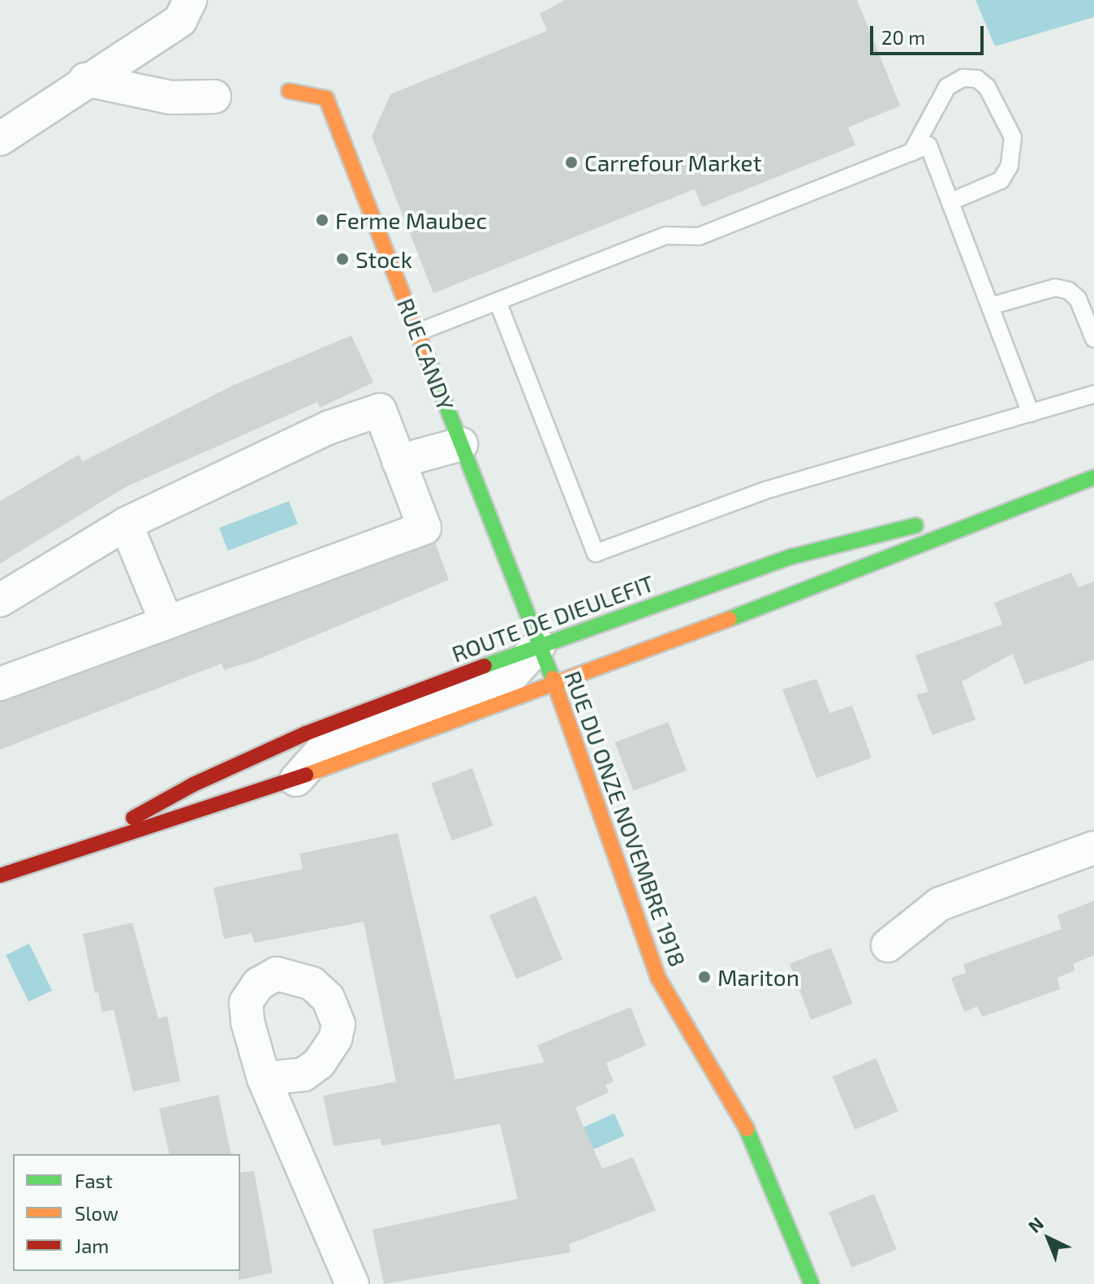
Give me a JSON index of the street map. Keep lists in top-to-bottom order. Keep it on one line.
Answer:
{"streets":{"main road":["RUE CANDY","ROUTE DE DIEULEFIT","RUE DU ONZE NOVEMBRE 1918"]},"crossings":[["RUE CANDY","ROUTE DE DIEULEFIT"],["RUE CANDY","RUE DU ONZE NOVEMBRE 1918"],["ROUTE DE DIEULEFIT","RUE DU ONZE NOVEMBRE 1918"]],"places":["Carrefour Market","Ferme Maubec","Stock","Mariton"],"legend":["Fast","Slow","Jam"],"scale_bar":"20 m","north":"top left"}
